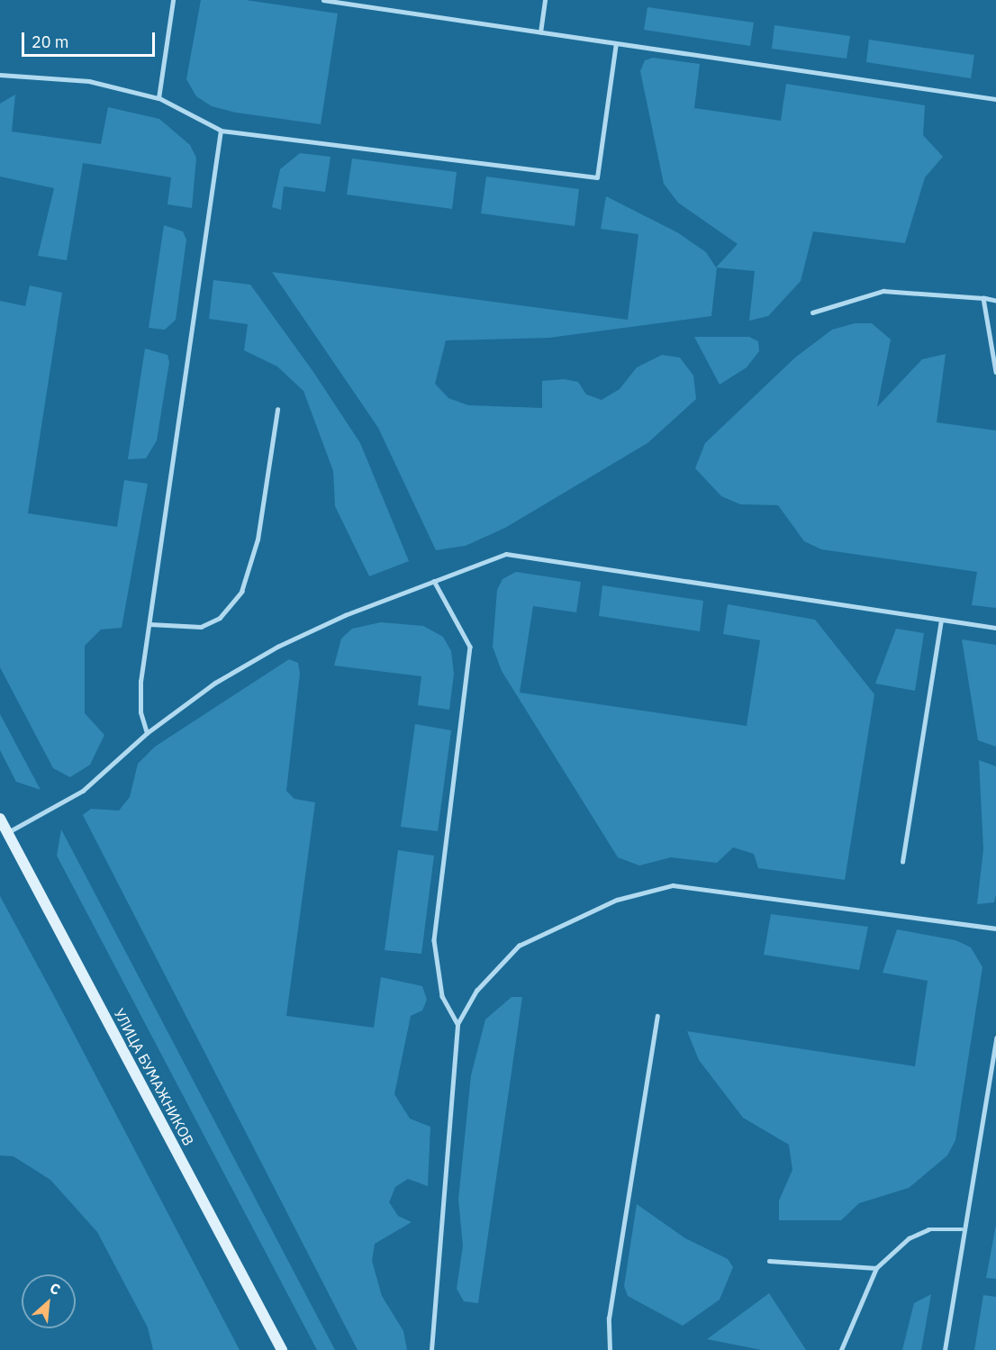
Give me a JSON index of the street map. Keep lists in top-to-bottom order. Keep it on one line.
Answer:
{"streets":{"street":["УЛИЦА БУМАЖНИКОВ"]},"scale_bar":"20 m","north":"top right"}
